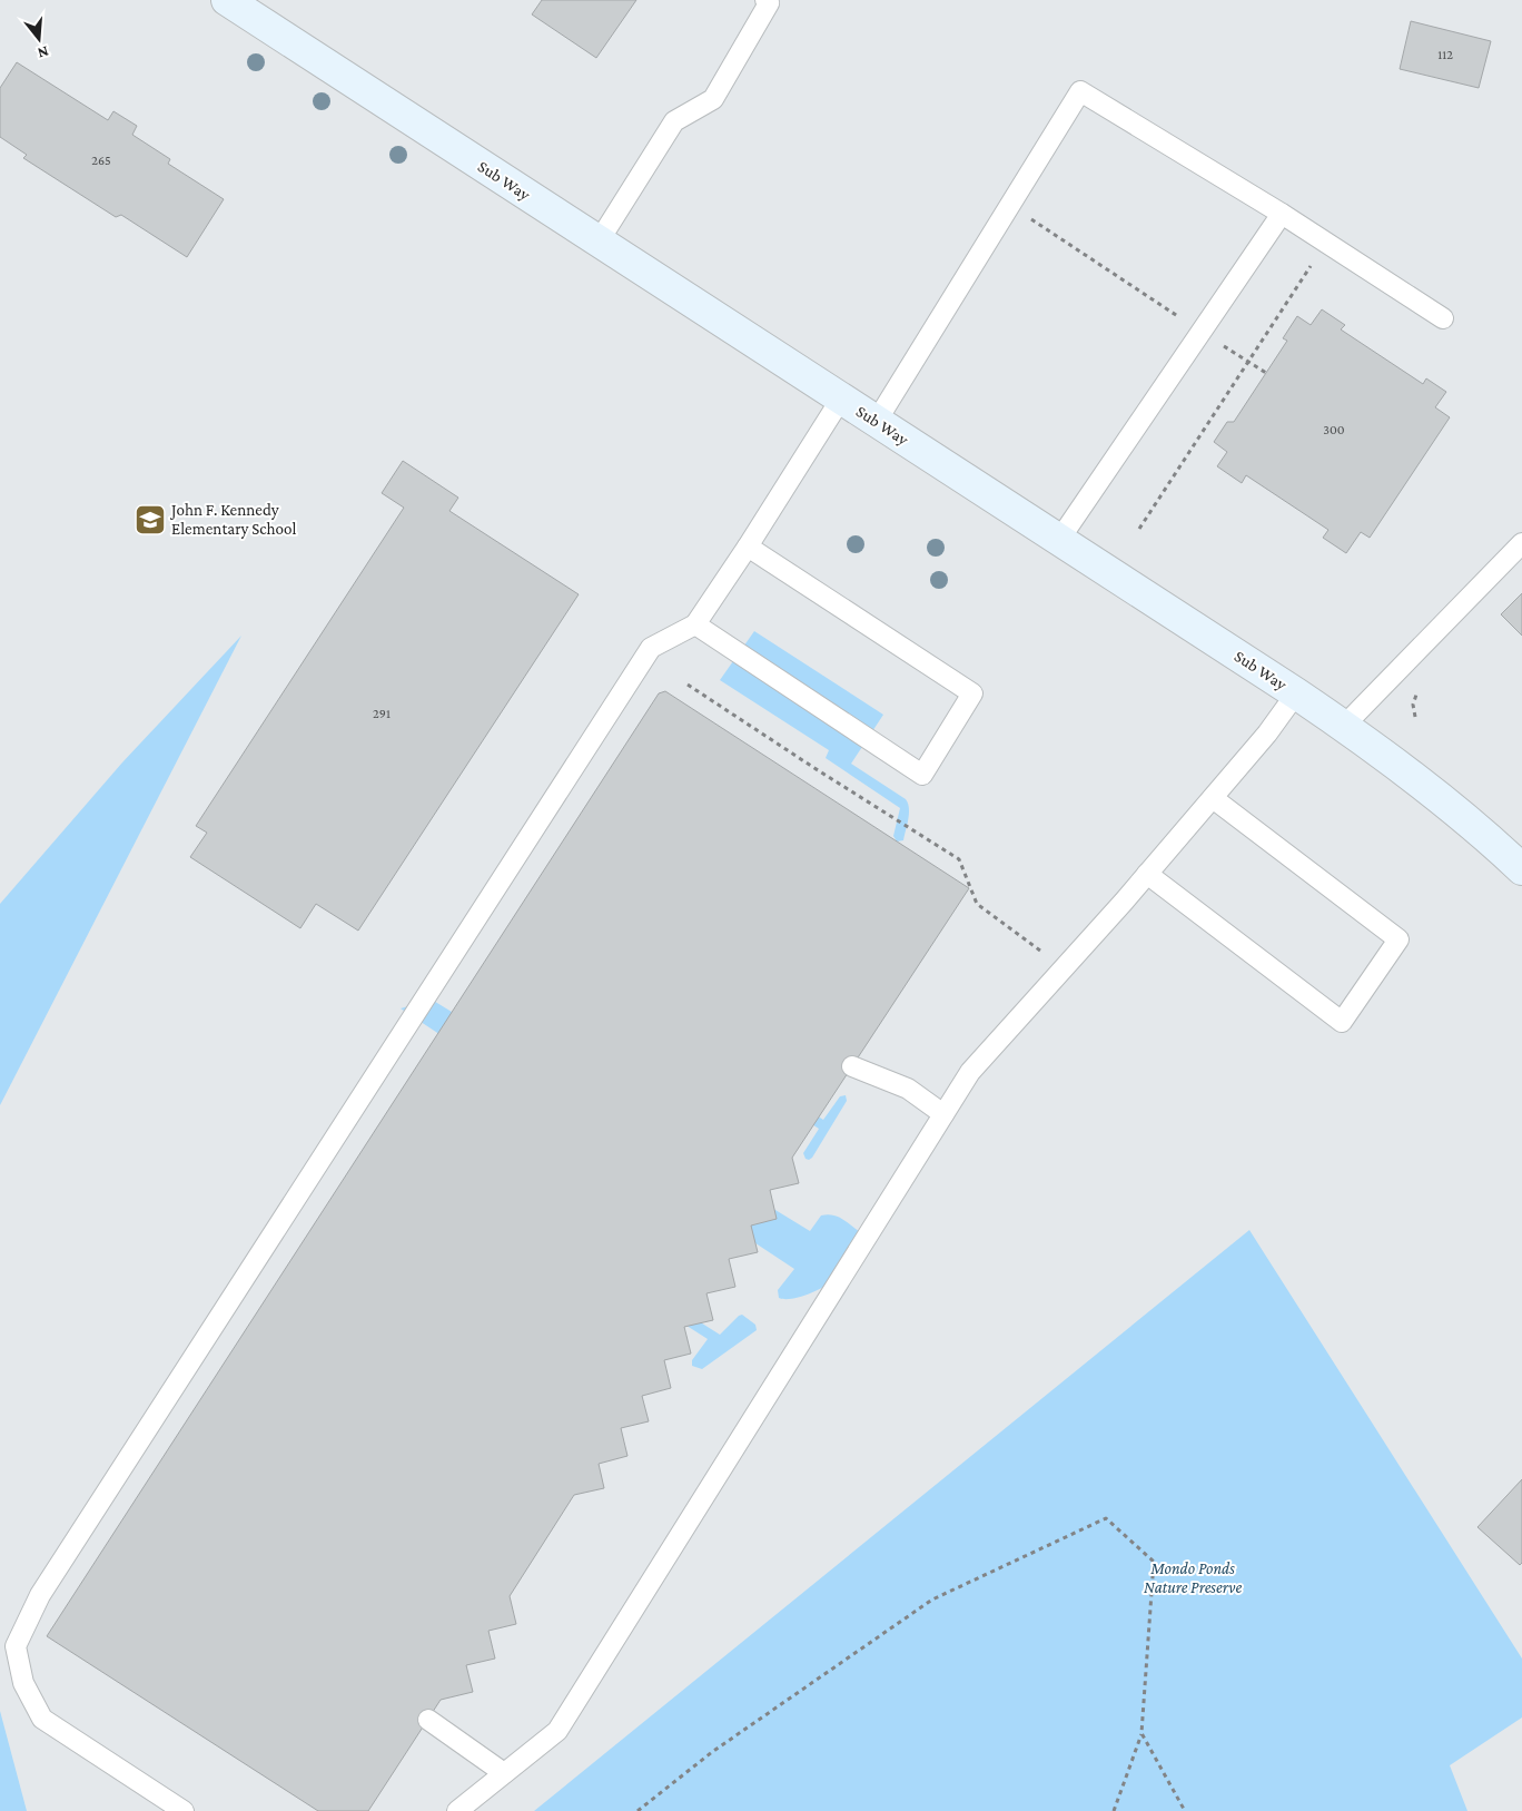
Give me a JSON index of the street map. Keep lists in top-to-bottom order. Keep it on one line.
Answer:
{"streets":{"main road":["Sub Way"]},"parks":["Mondo Ponds Nature Preserve"],"places":{"school or university":["John F. Kennedy Elementary School"]},"house_numbers":["112","265","300","291"],"north":"bottom"}
